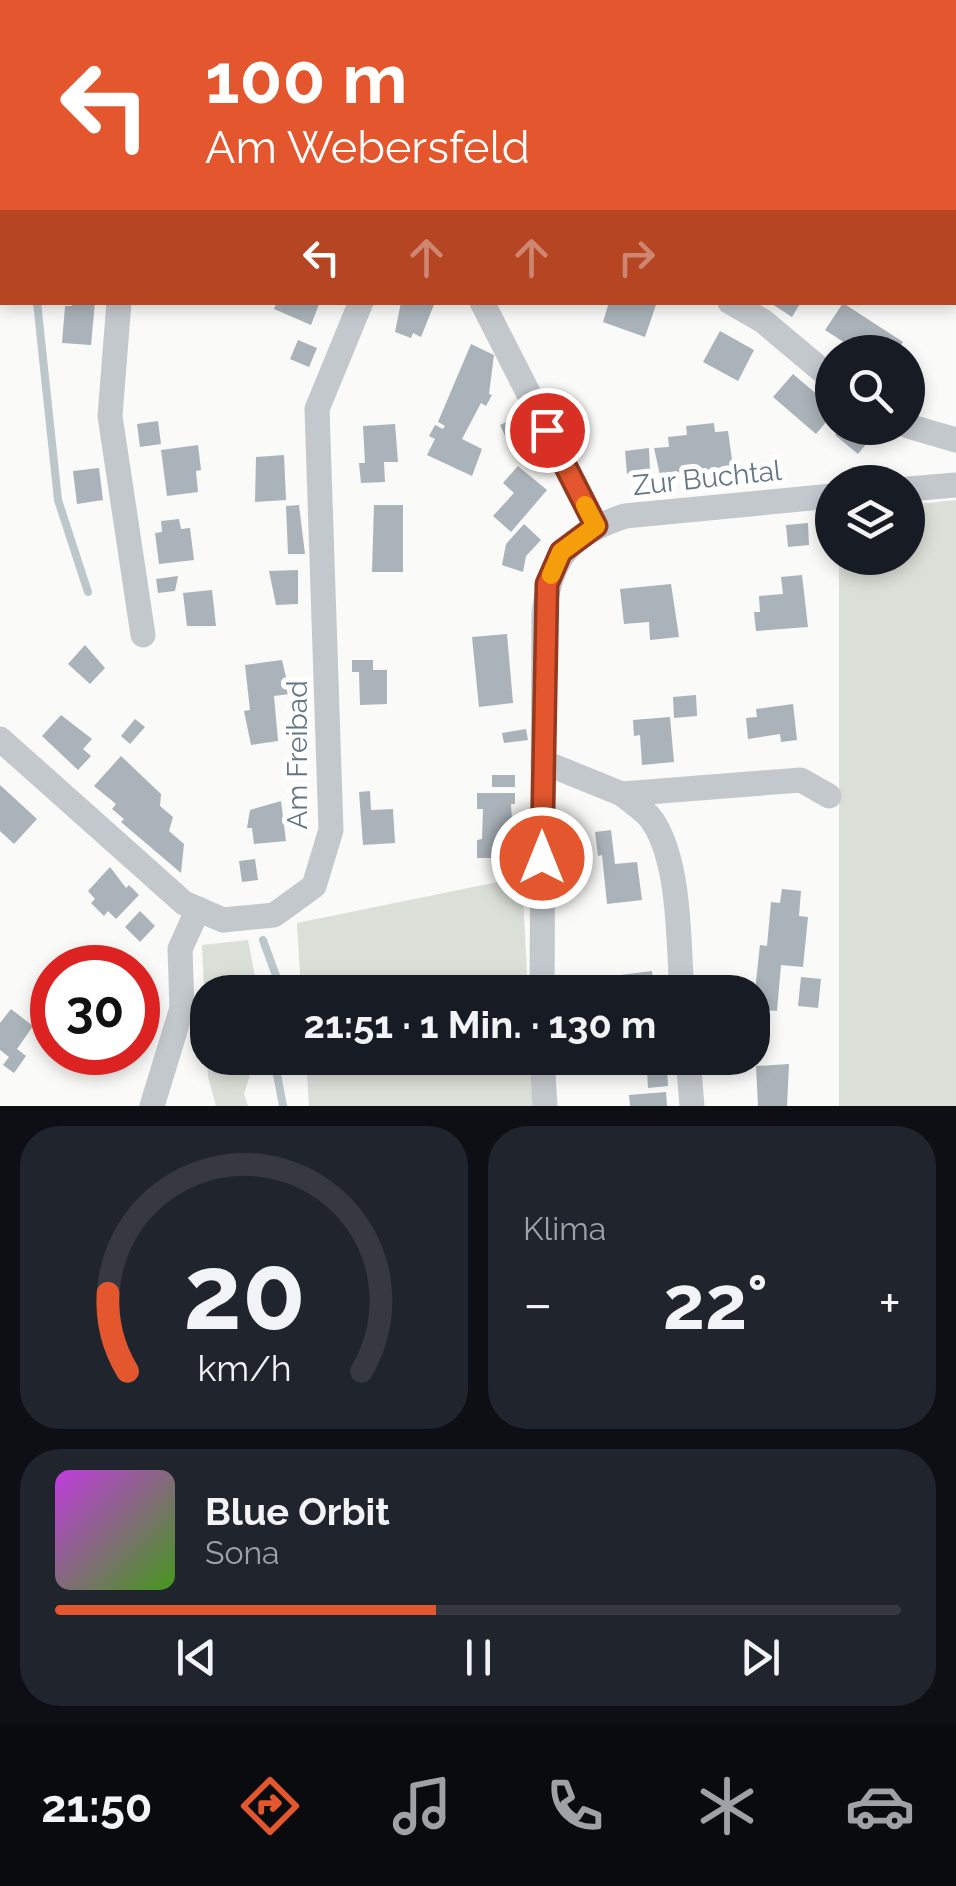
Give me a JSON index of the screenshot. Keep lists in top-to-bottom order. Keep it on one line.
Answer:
{"streets":{"street":["Zur Buchtal","Am Freibad"]},"page":{"turn":["100 m","Am Webersfeld"],"limit":"30","trip":"21:51 · 1 Min. · 130 m","tile":"Klima","heat":["−","22°","+"],"song":["Blue Orbit","Sona"],"tabs":"21:50","gauge":["20","km/h"]}}
